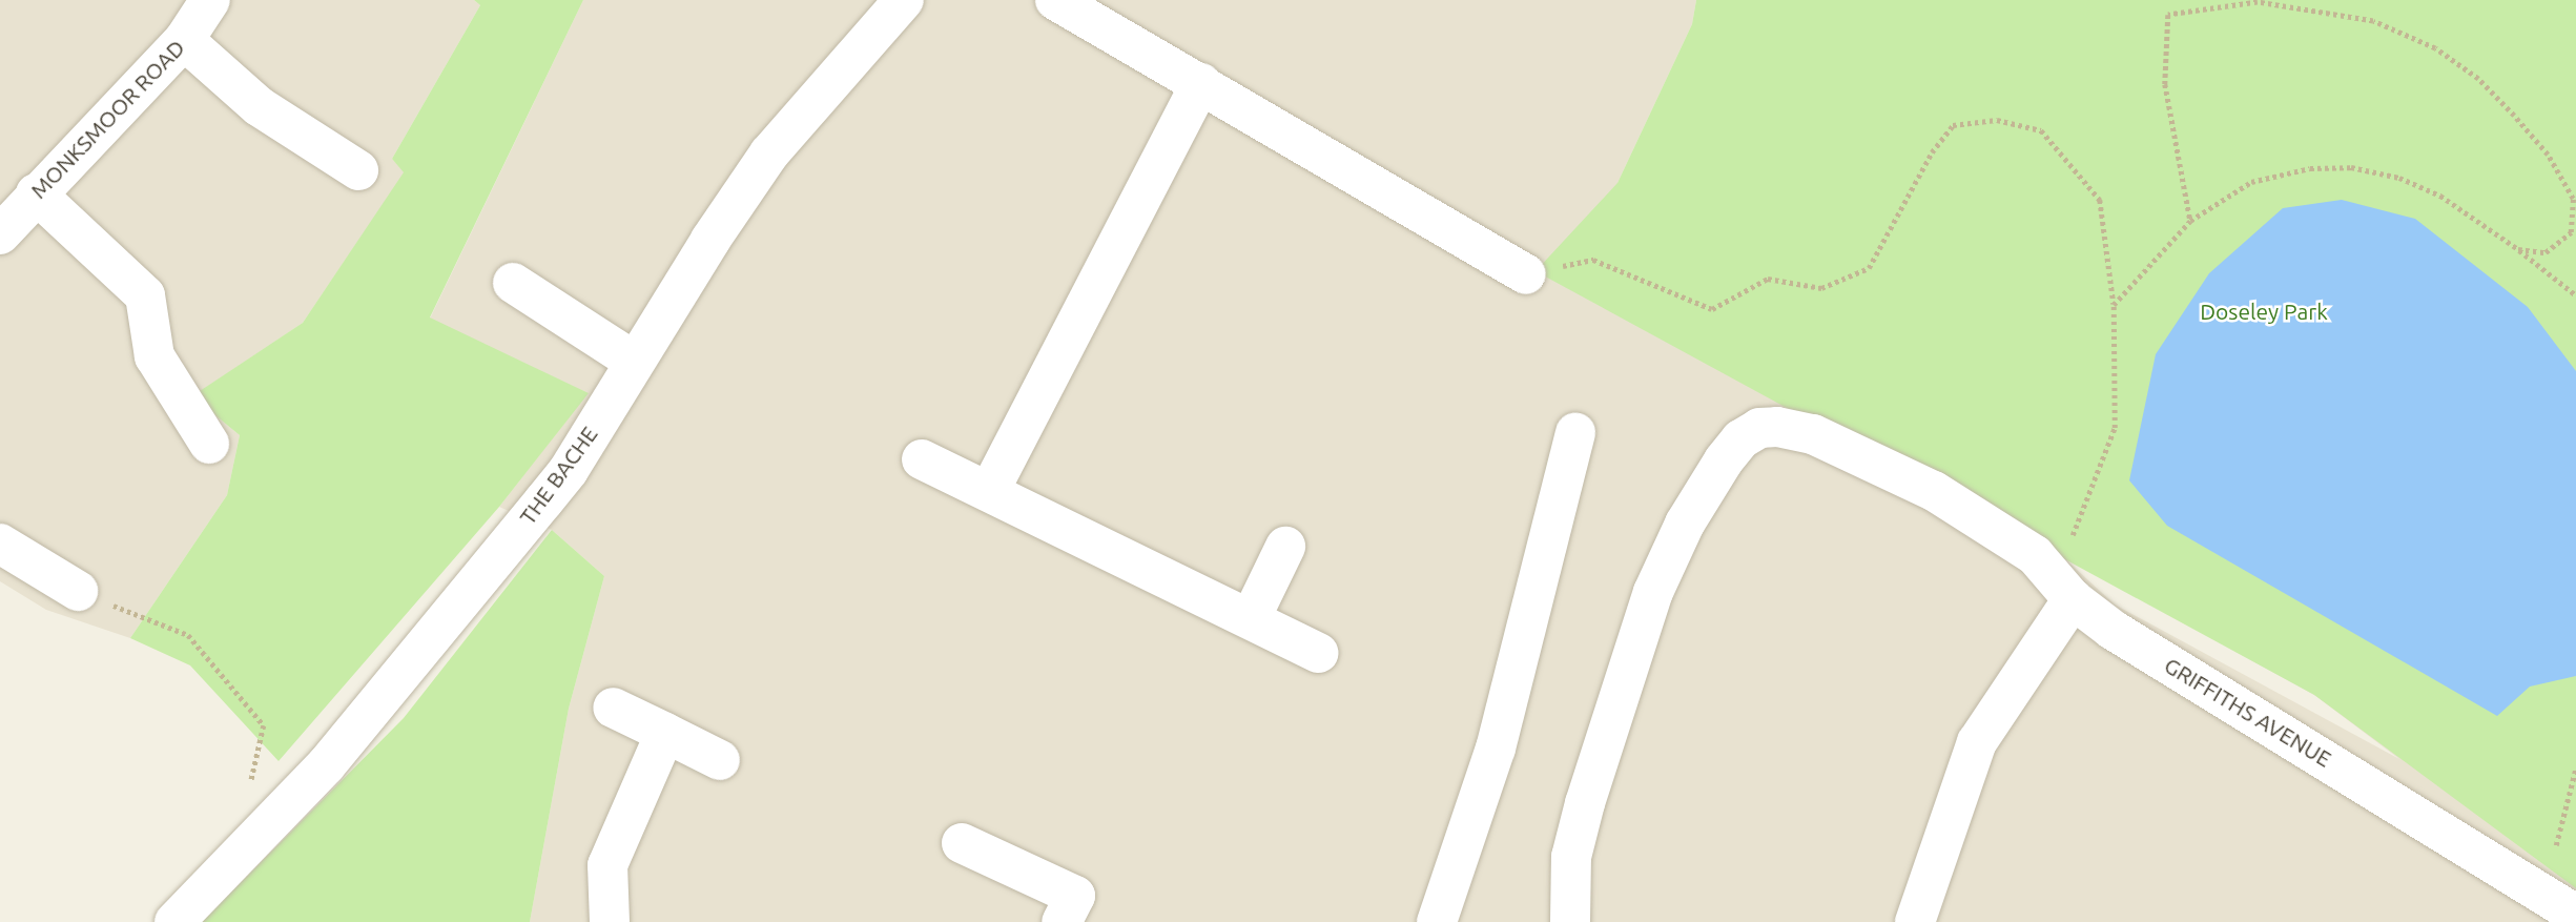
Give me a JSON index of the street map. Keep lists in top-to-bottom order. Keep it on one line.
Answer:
{"streets":{"street":["MONKSMOOR ROAD","THE BACHE","GRIFFITHS AVENUE"]},"parks":["Doseley Park"]}
